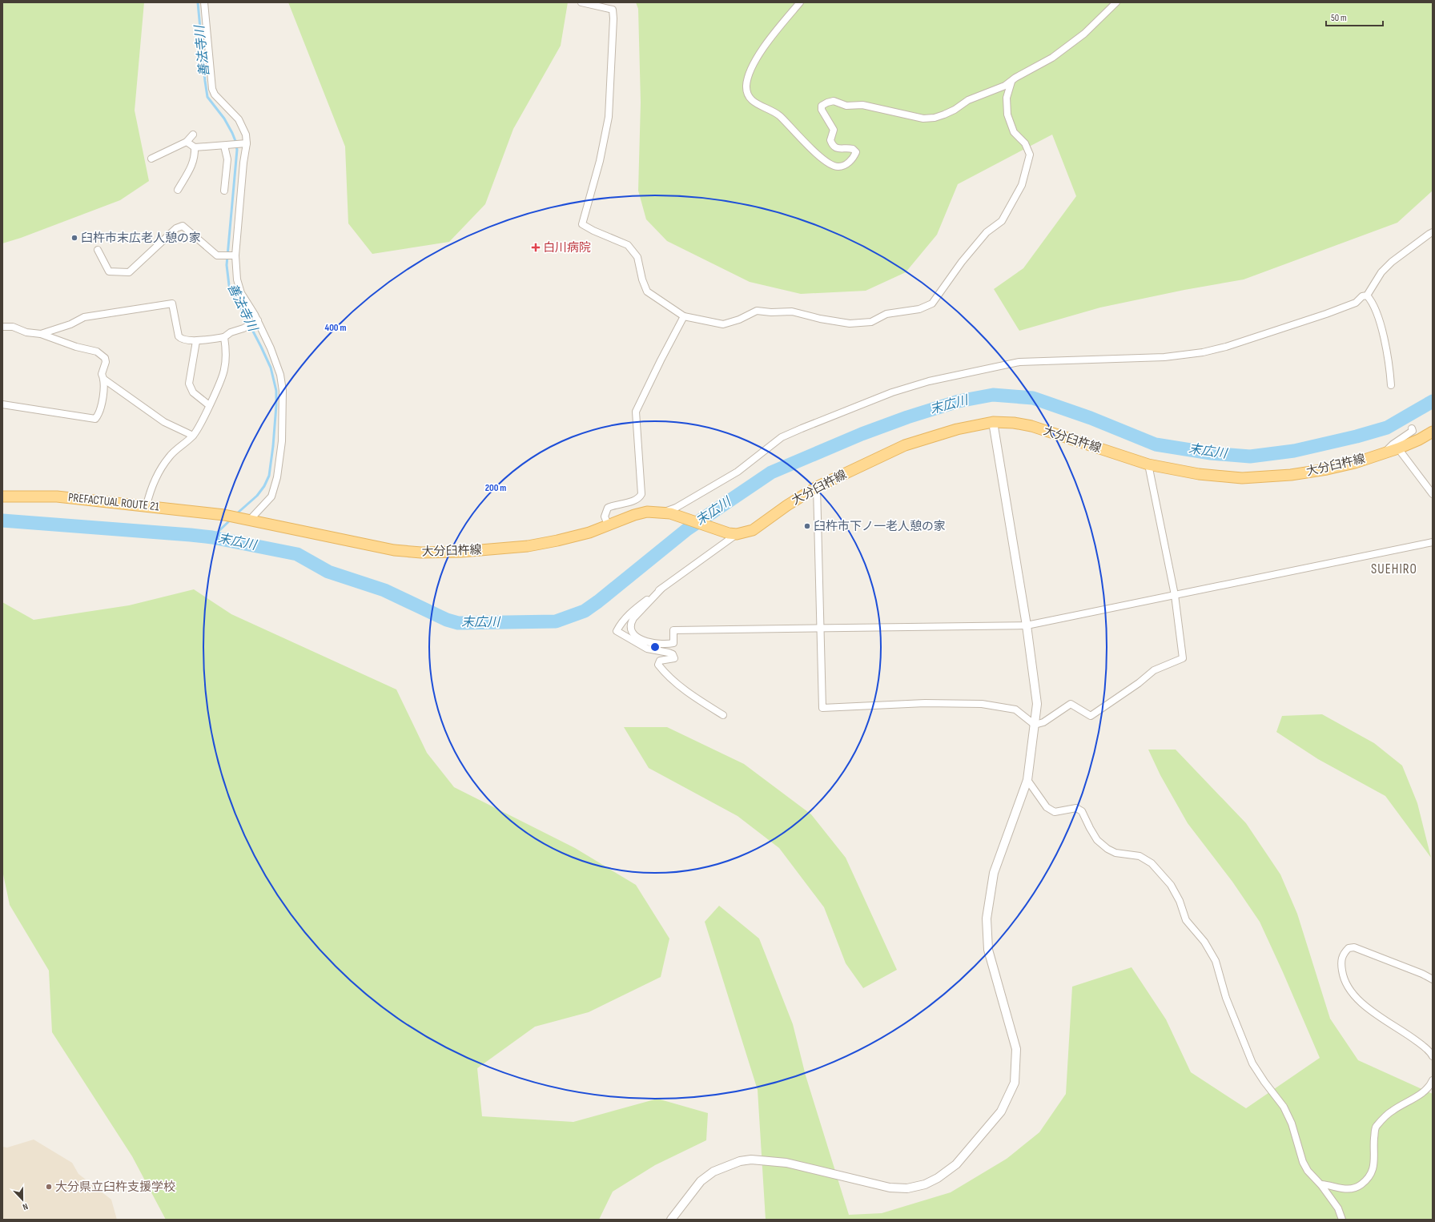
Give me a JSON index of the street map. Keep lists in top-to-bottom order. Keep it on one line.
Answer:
{"streets":{"main road":["大分臼杵線","PREFACTUAL ROUTE 21"]},"crossings":[["大分臼杵線","PREFACTUAL ROUTE 21"]],"districts":["SUEHIRO"],"water":["善法寺川","末広川"],"places":{"other":["臼杵市末広老人憩の家","臼杵市下ノ一老人憩の家","大分県立臼杵支援学校"],"health":["白川病院"]},"scale_bar":"50 m","north":"bottom","rings":["400 m","200 m"]}
